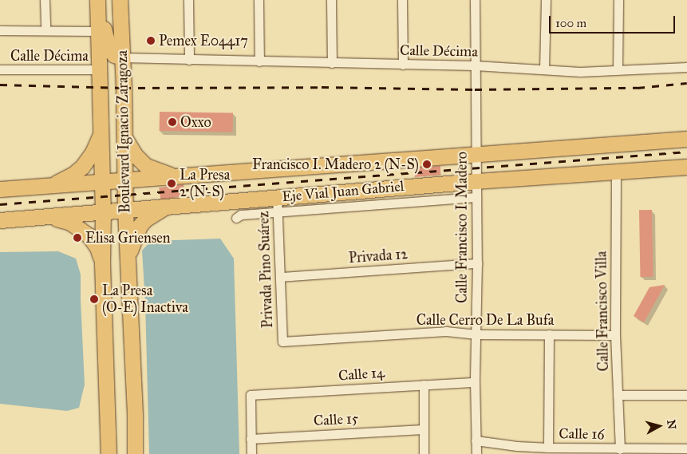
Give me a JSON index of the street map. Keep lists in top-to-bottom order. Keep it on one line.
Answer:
{"streets":{"main road":["Boulevard Ignacio Zaragoza","Eje Vial Juan Gabriel"],"street":["Calle Décima","Calle Francisco I. Madero","Privada 12","Privada Pino Suárez","Calle Francisco Villa","Calle Cerro De La Bufa","Calle 14","Calle 15","Calle 16"]},"crossings":[["Calle Décima","Boulevard Ignacio Zaragoza"],["Calle Décima","Calle Francisco I. Madero"],["Boulevard Ignacio Zaragoza","Eje Vial Juan Gabriel"],["Eje Vial Juan Gabriel","Calle Francisco I. Madero"],["Eje Vial Juan Gabriel","Privada Pino Suárez"],["Eje Vial Juan Gabriel","Calle Francisco Villa"],["Calle Francisco I. Madero","Privada 12"],["Calle Francisco I. Madero","Calle Cerro De La Bufa"],["Calle Francisco I. Madero","Calle 14"],["Calle Francisco I. Madero","Calle 16"],["Privada 12","Privada Pino Suárez"],["Privada Pino Suárez","Calle Cerro De La Bufa"],["Calle Francisco Villa","Calle Cerro De La Bufa"],["Calle Francisco Villa","Calle 16"],["Calle 14","Calle 15"]],"places":["Pemex E04417","Oxxo","Francisco I. Madero 2 (N-S)","La Presa 2 (N-S)","Elisa Griensen","La Presa (O-E) Inactiva"],"scale_bar":"100 m","north":"right"}
